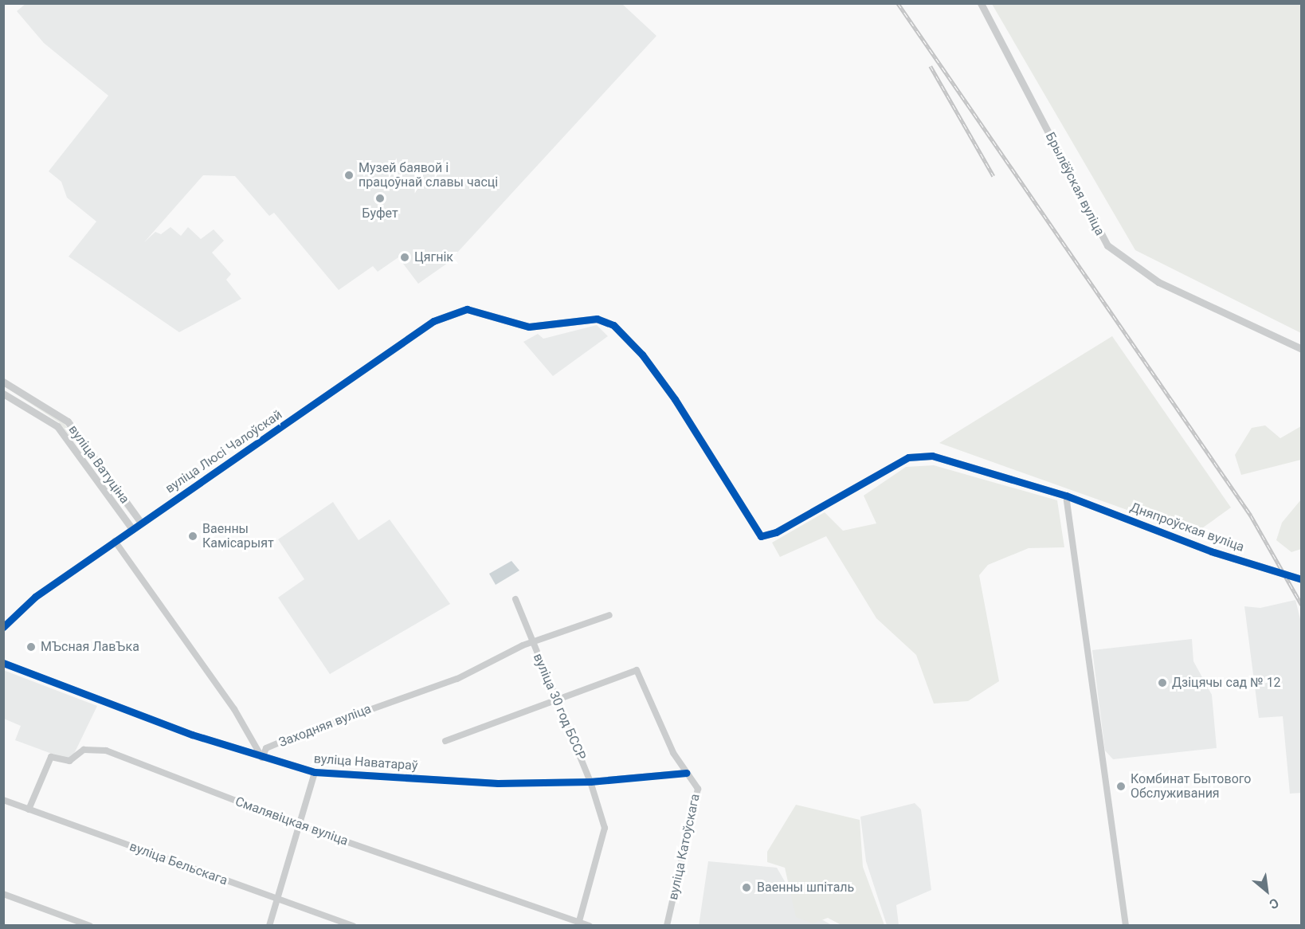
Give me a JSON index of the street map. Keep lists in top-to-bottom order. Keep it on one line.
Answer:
{"streets":{"street":["Брылёўская вуліца","вуліца Люсі Чалоўскай","вуліца Ватуціна","Дняпроўская вуліца","вуліца 30 год БССР","Заходняя вуліца","вуліца Наватараў","Смалявіцкая вуліца","вуліца Катоўскага","вуліца Бельскага"]},"crossings":[["вуліца Люсі Чалоўскай","вуліца Ватуціна"],["вуліца Люсі Чалоўскай","Дняпроўская вуліца"],["вуліца 30 год БССР","Заходняя вуліца"],["вуліца 30 год БССР","вуліца Наватараў"],["вуліца 30 год БССР","Смалявіцкая вуліца"],["вуліца 30 год БССР","вуліца Катоўскага"],["Заходняя вуліца","вуліца Наватараў"],["вуліца Наватараў","вуліца Катоўскага"],["Смалявіцкая вуліца","вуліца Бельскага"]],"places":["Музей баявой і працоўнай славы часці","Буфет","Цягнік","Ваенны Камісарыят","МЪсная ЛавЪка","Дзіцячы сад № 12","Комбинат Бытового Обслуживания","Ваенны шпіталь"],"north":"bottom right"}
